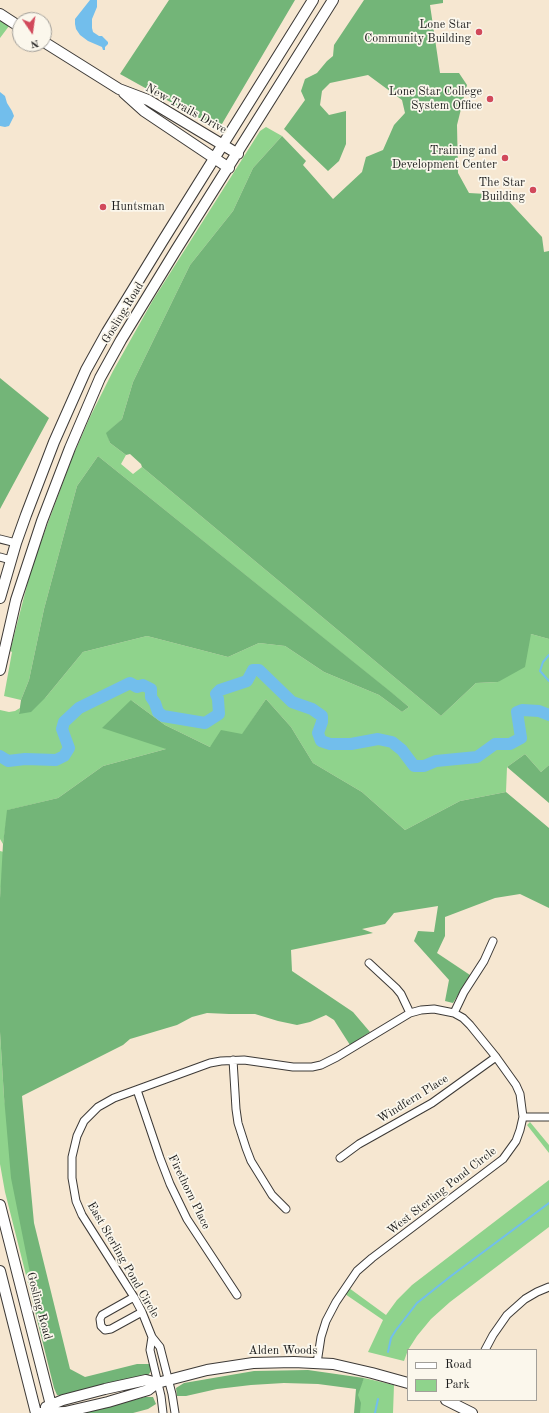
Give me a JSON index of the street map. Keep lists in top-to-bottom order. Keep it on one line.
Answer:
{"streets":{"main road":["New Trails Drive","Gosling Road","Alden Woods"],"street":["Windfern Place","West Sterling Pond Circle","Firethorn Place","East Sterling Pond Circle"]},"crossings":[["New Trails Drive","Gosling Road"],["Gosling Road","Alden Woods"],["Windfern Place","West Sterling Pond Circle"],["West Sterling Pond Circle","East Sterling Pond Circle"],["West Sterling Pond Circle","Alden Woods"],["Firethorn Place","East Sterling Pond Circle"],["East Sterling Pond Circle","Alden Woods"]],"places":["Lone Star Community Building","Lone Star College System Office","Training and Development Center","The Star Building","Huntsman"],"legend":["Road","Park"],"north":"bottom"}
